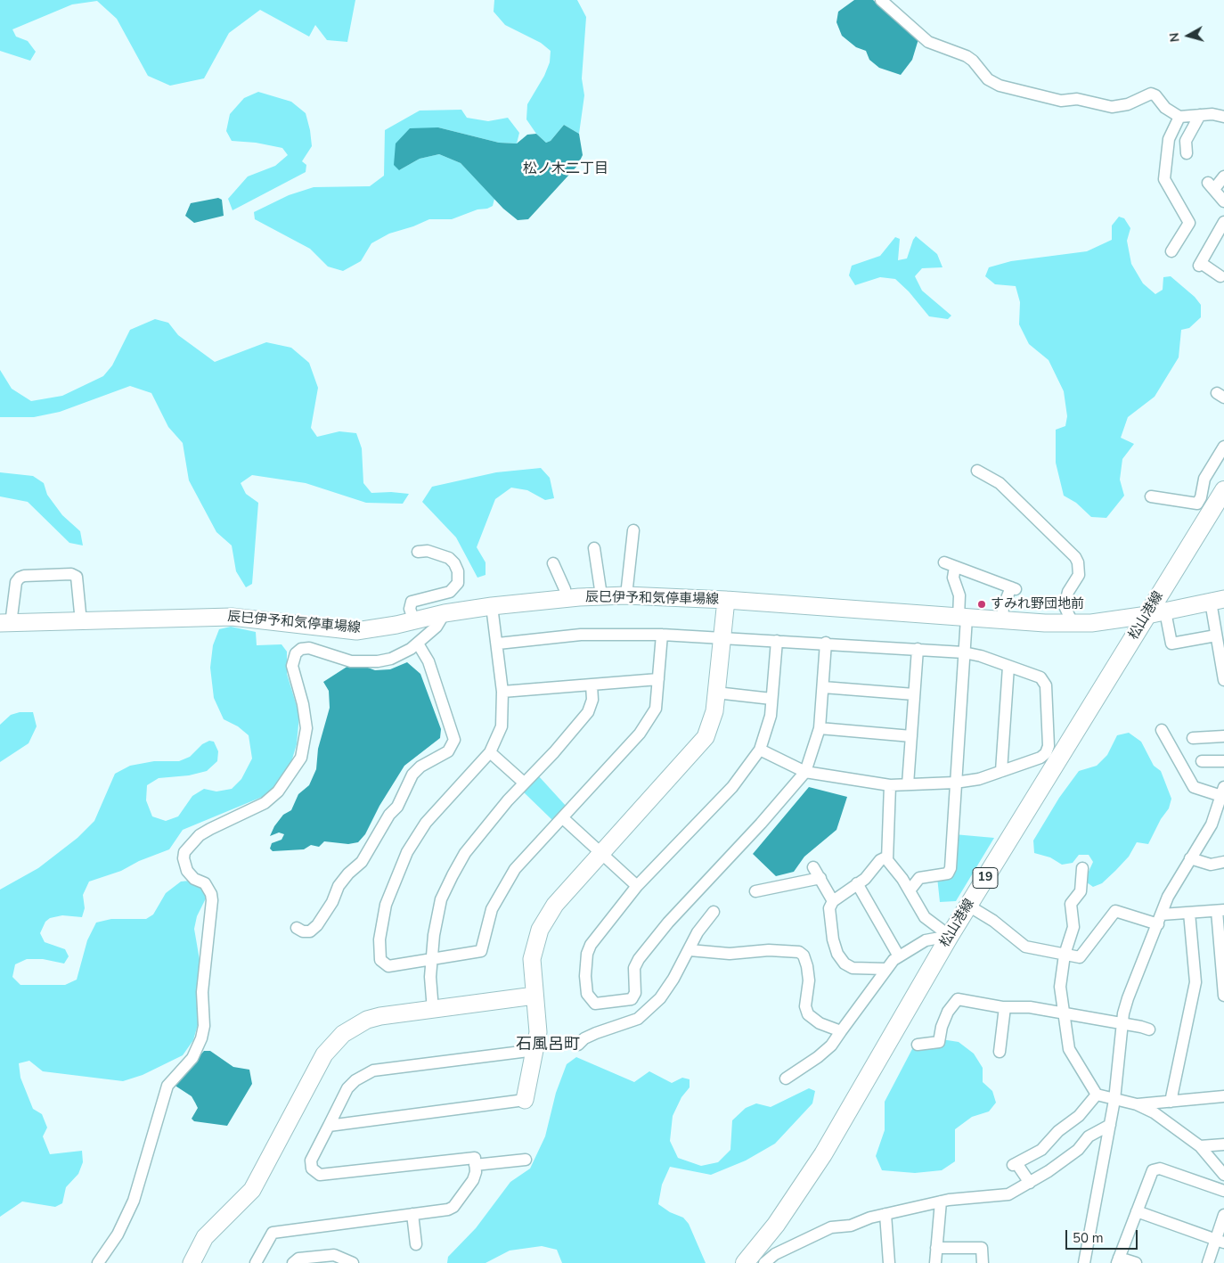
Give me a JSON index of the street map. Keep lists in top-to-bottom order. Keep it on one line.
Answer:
{"streets":{"main road":["辰巳伊予和気停車場線","松山港線","19"]},"crossings":[["辰巳伊予和気停車場線","松山港線"]],"districts":["松ノ木二丁目","石風呂町"],"places":["すみれ野団地前"],"scale_bar":"50 m","north":"left"}
